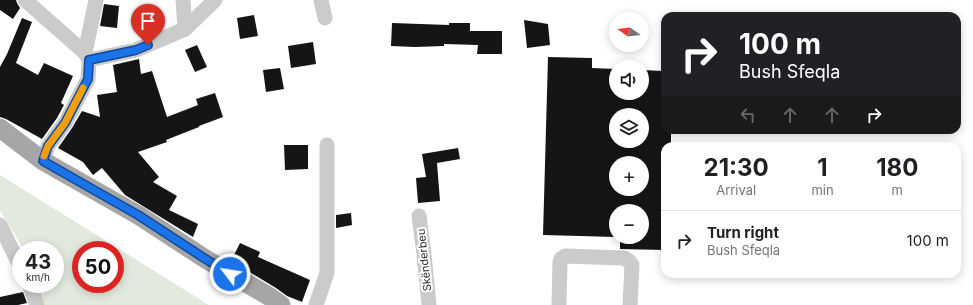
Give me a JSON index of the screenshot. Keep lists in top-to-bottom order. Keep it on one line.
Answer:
{"streets":{"street":["Skënderbeu"]},"north":"left","page":{"map_buttons":["+","−"],"turn":["100 m","Bush Sfeqla"],"eta":["21:30","Arrival","1","min","180","m"],"list":[{"name":"Turn right","note":"Bush Sfeqla","value":"100 m"}],"speed":"43 km/h","limit":"50"}}
